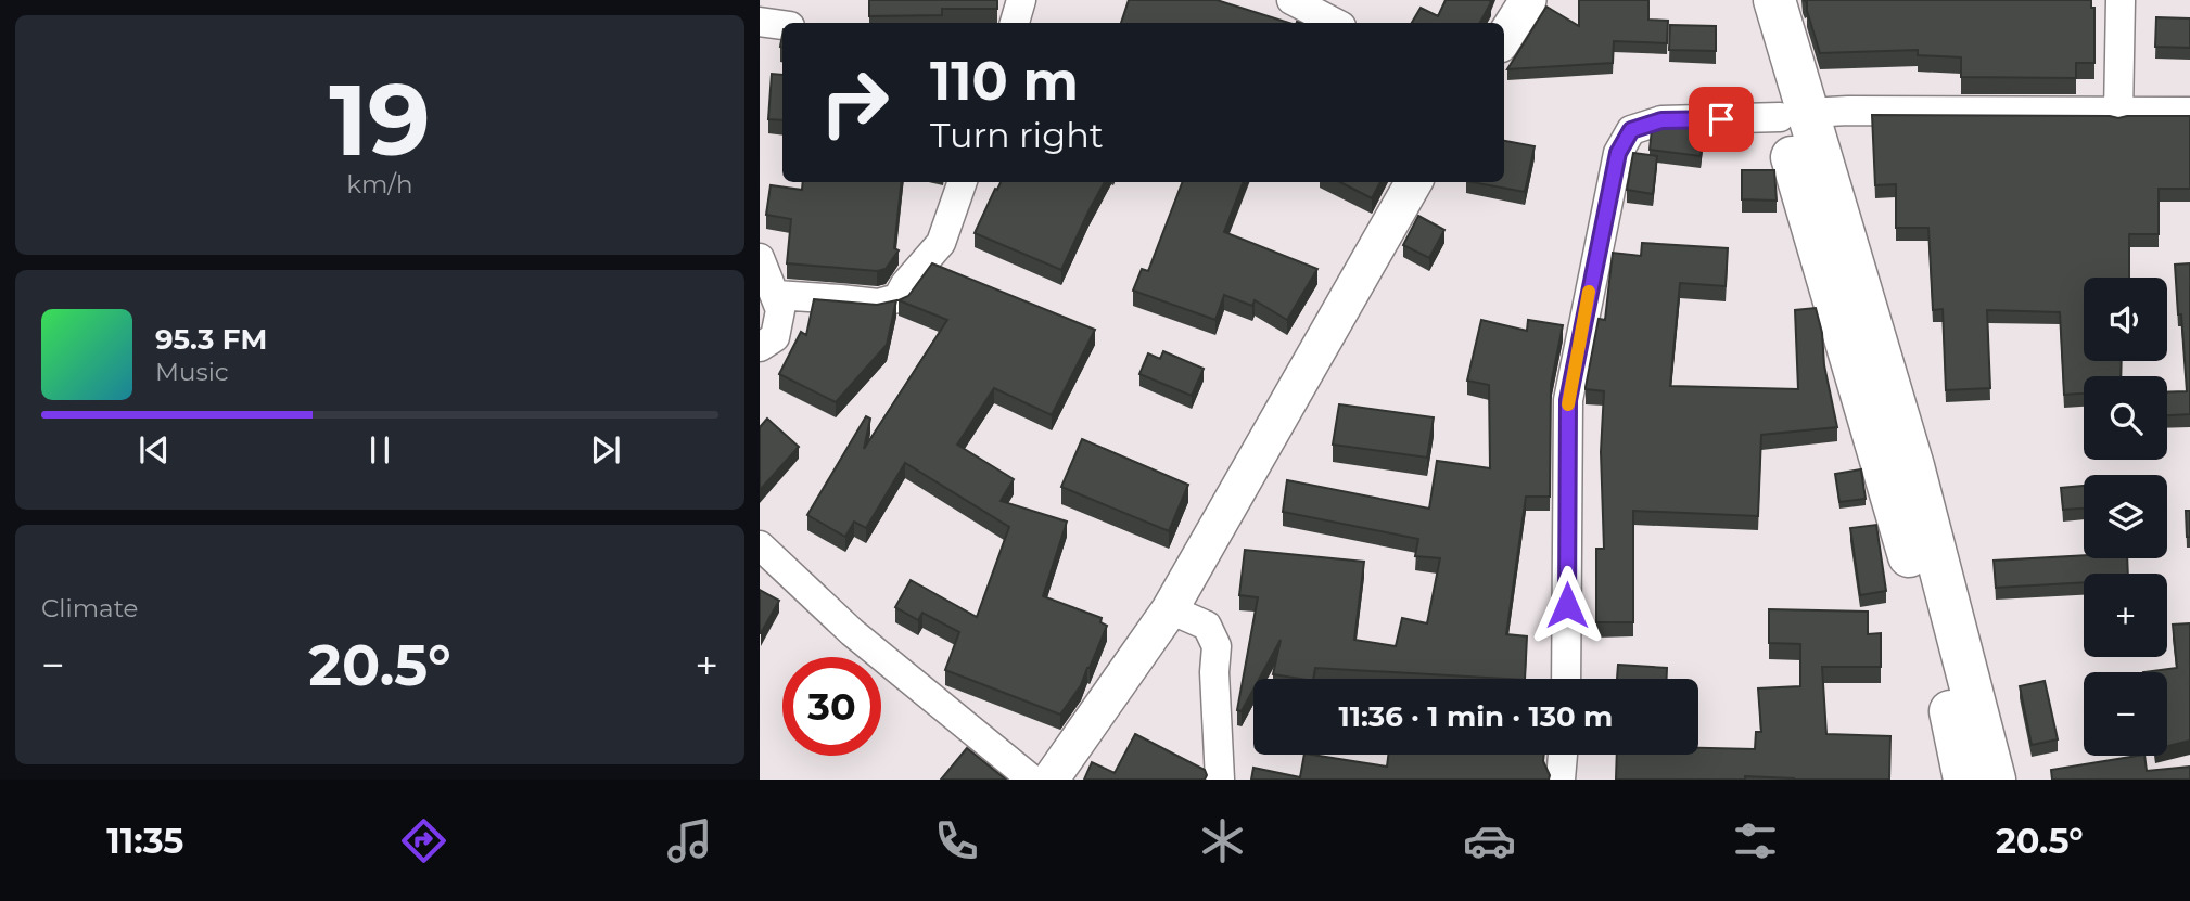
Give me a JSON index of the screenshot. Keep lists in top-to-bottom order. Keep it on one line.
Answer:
{"page":{"tile":[["19","km/h"],"Climate"],"turn":["110 m","Turn right"],"map_buttons":["+","−"],"song":["95.3 FM","Music"],"heat":["−","20.5°","+"],"limit":"30","trip":"11:36 · 1 min · 130 m","tabs":["11:35","20.5°"]}}
